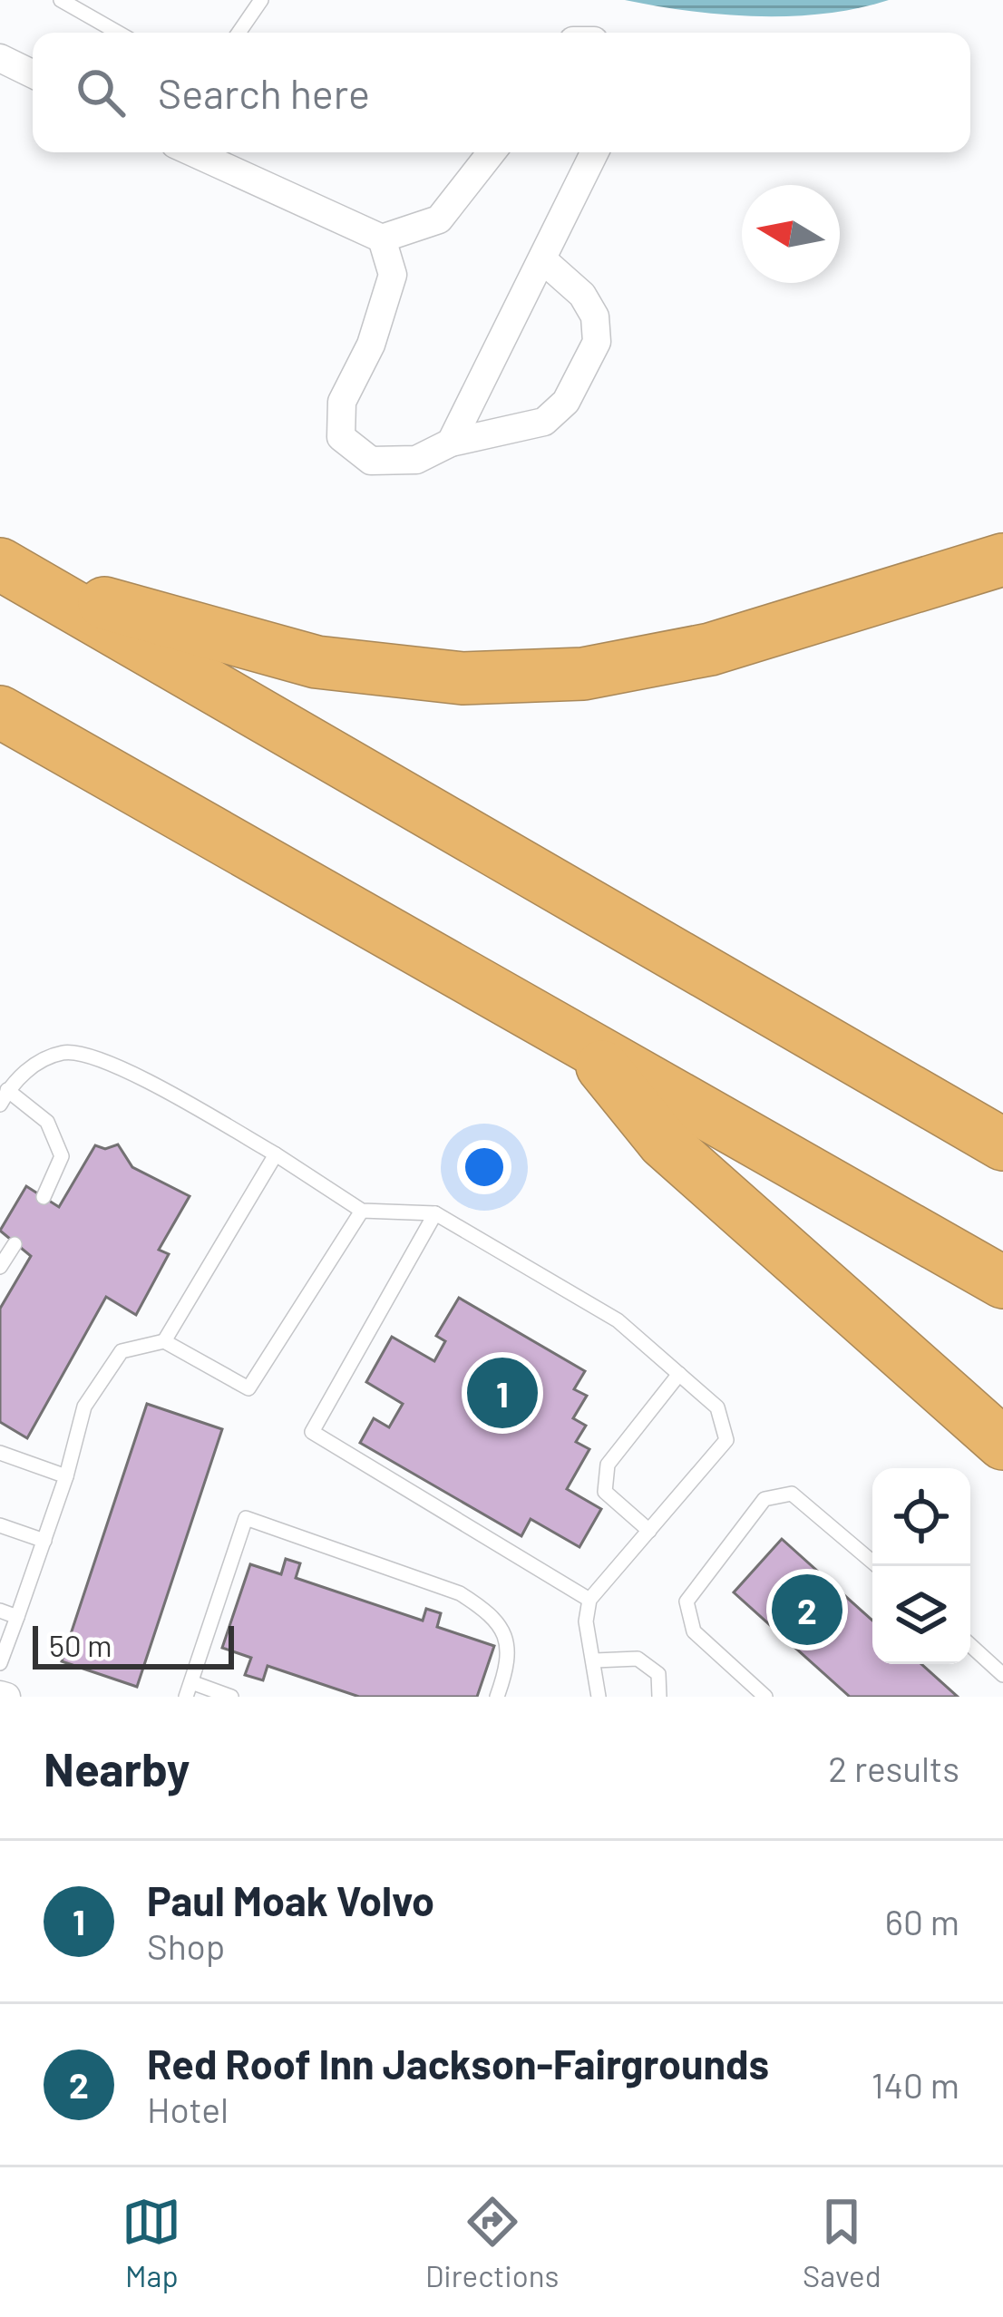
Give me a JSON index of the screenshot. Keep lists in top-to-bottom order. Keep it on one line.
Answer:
{"scale_bar":"50 m","north":"left","page":{"search":"Search here","pins":["1","2"],"scale":"50 m","heading":["Nearby","2 results"],"list":[{"mark":"1","name":"Paul Moak Volvo","note":"Shop","value":"60 m"},{"mark":"2","name":"Red Roof Inn Jackson-Fairgrounds","note":"Hotel","value":"140 m"}],"nav":["Map","Directions","Saved"]}}
